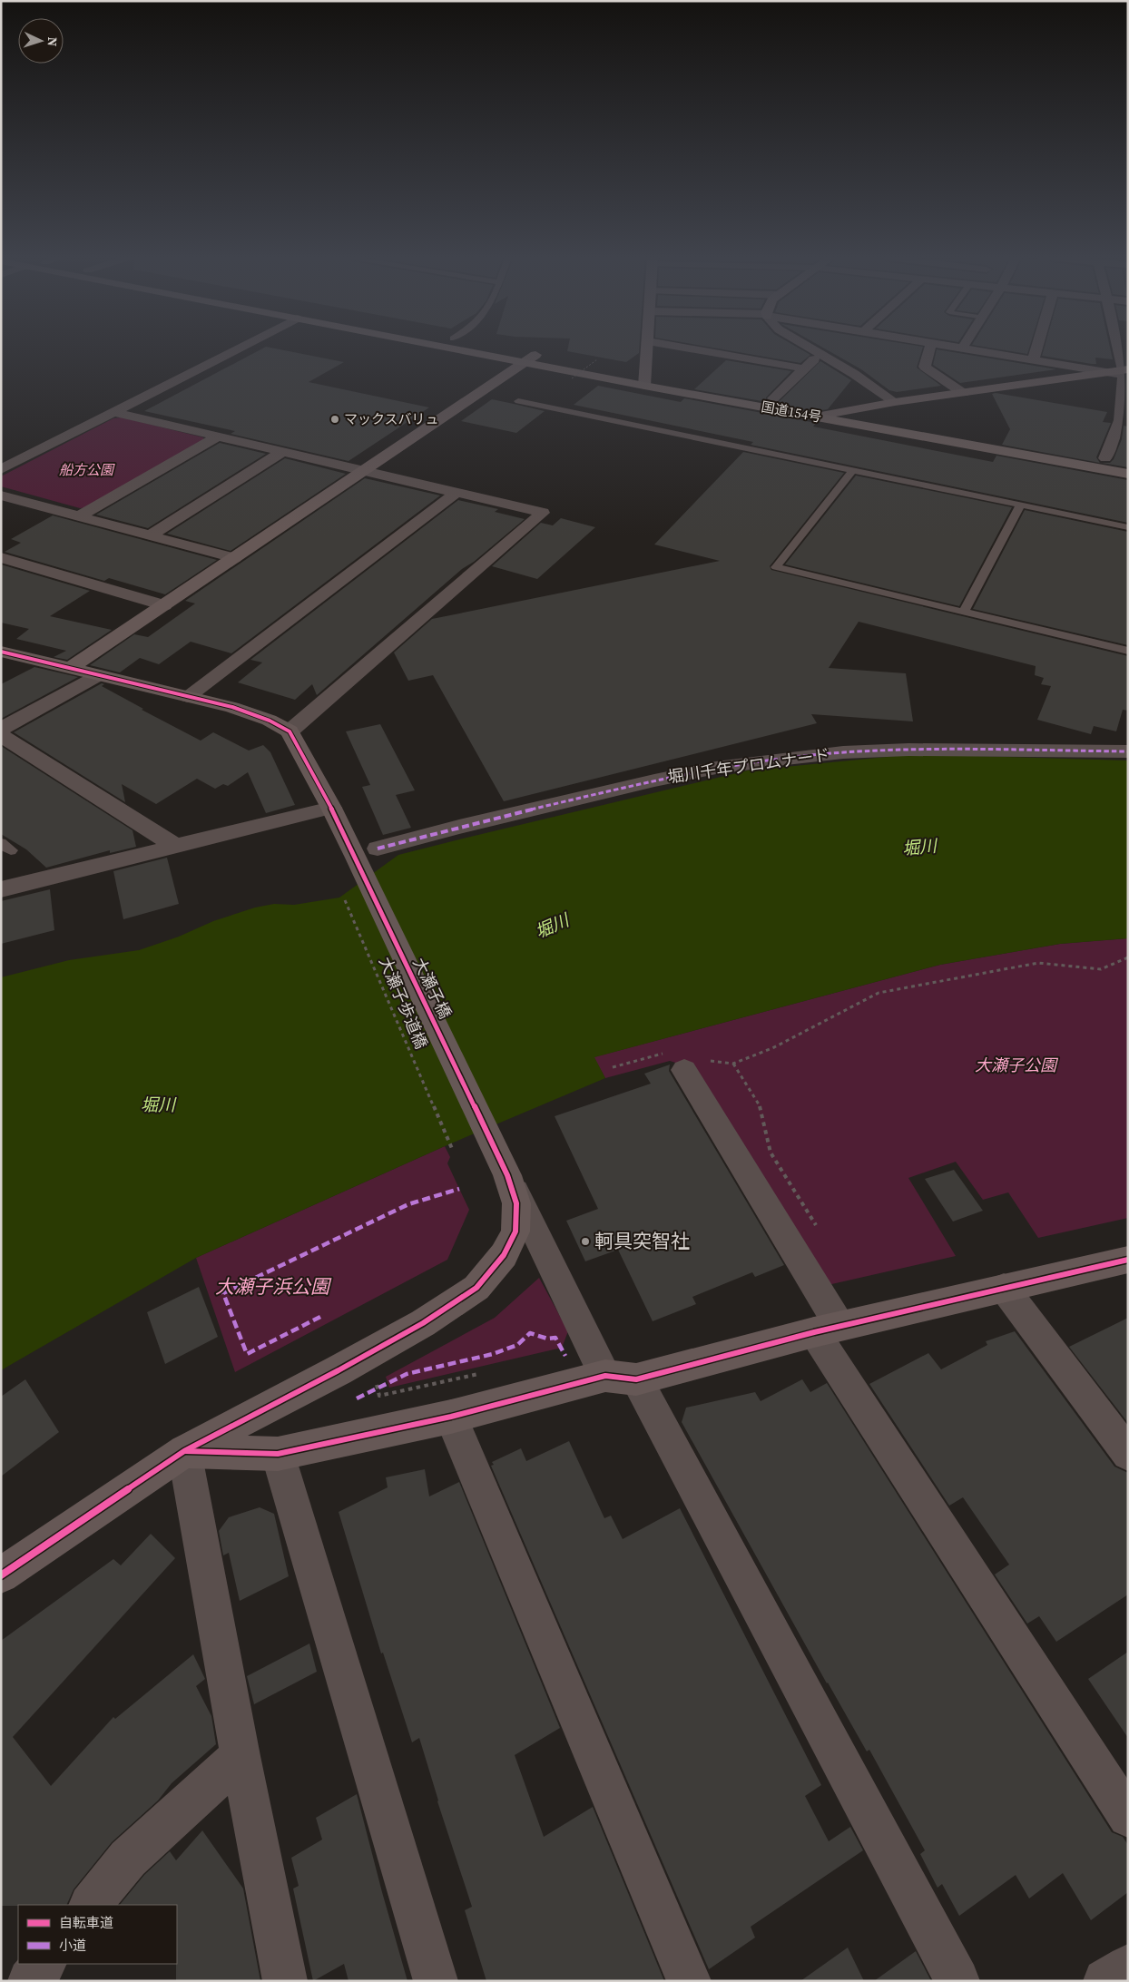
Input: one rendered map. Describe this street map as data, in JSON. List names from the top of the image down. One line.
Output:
{"streets":{"highway":["国道154号"],"street":["堀川千年プロムナード","大瀬子橋"],"cycle path":["大瀬子歩道橋"]},"crossings":[["堀川千年プロムナード","大瀬子橋"]],"water":["堀川"],"parks":["船方公園","大瀬子公園","大瀬子浜公園"],"places":["マックスバリュ","軻具突智社"],"legend":["自転車道","小道"],"north":"right"}
